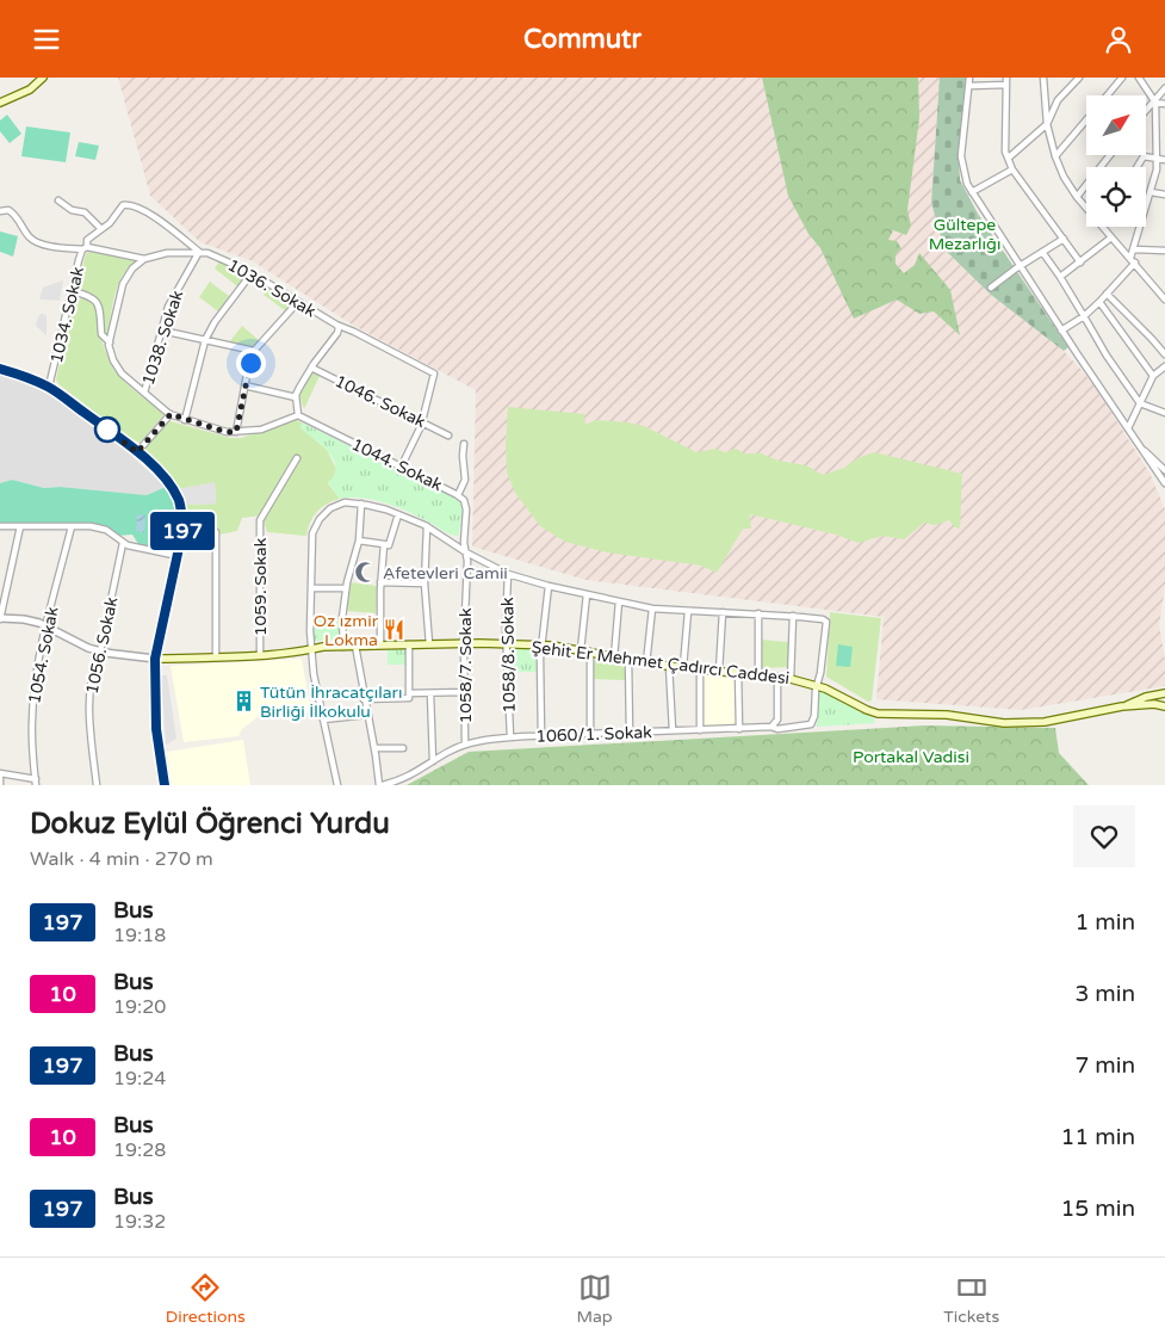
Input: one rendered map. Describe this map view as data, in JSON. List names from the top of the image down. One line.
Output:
{"streets":{"main road":["Şehit Er Mehmet Çadırcı Caddesi"],"street":["1036. Sokak","1034. Sokak","1038. Sokak","1046. Sokak","1044. Sokak","1059. Sokak","1056. Sokak","1054. Sokak","1058/8. Sokak","1058/7. Sokak","1060/1. Sokak"]},"crossings":[["1036. Sokak","1038. Sokak"],["1036. Sokak","1046. Sokak"],["1036. Sokak","1044. Sokak"],["1044. Sokak","1058/7. Sokak"],["1059. Sokak","Şehit Er Mehmet Çadırcı Caddesi"],["1058/8. Sokak","Şehit Er Mehmet Çadırcı Caddesi"],["1058/8. Sokak","1060/1. Sokak"],["Şehit Er Mehmet Çadırcı Caddesi","1058/7. Sokak"],["Şehit Er Mehmet Çadırcı Caddesi","1060/1. Sokak"],["1058/7. Sokak","1060/1. Sokak"]],"parks":["Gültepe Mezarlığı","Portakal Vadisi"],"places":{"mosque":["Afetevleri Camii"],"restaurant":["Oz ızmir Lokma"],"building":["Tütün İhracatçıları Birliği İlkokulu"]},"lines":["bus line 197"],"north":"top right","page":{"header":"Commutr","on_map":"197","heading":["Dokuz Eylül Öğrenci Yurdu","Walk · 4 min · 270 m"],"list":[{"mark":"197","name":"Bus","note":"19:18","value":"1 min"},{"mark":"10","name":"Bus","note":"19:20","value":"3 min"},{"mark":"197","name":"Bus","note":"19:24","value":"7 min"},{"mark":"10","name":"Bus","note":"19:28","value":"11 min"},{"mark":"197","name":"Bus","note":"19:32","value":"15 min"}],"tabs":["Directions","Map","Tickets"]}}
